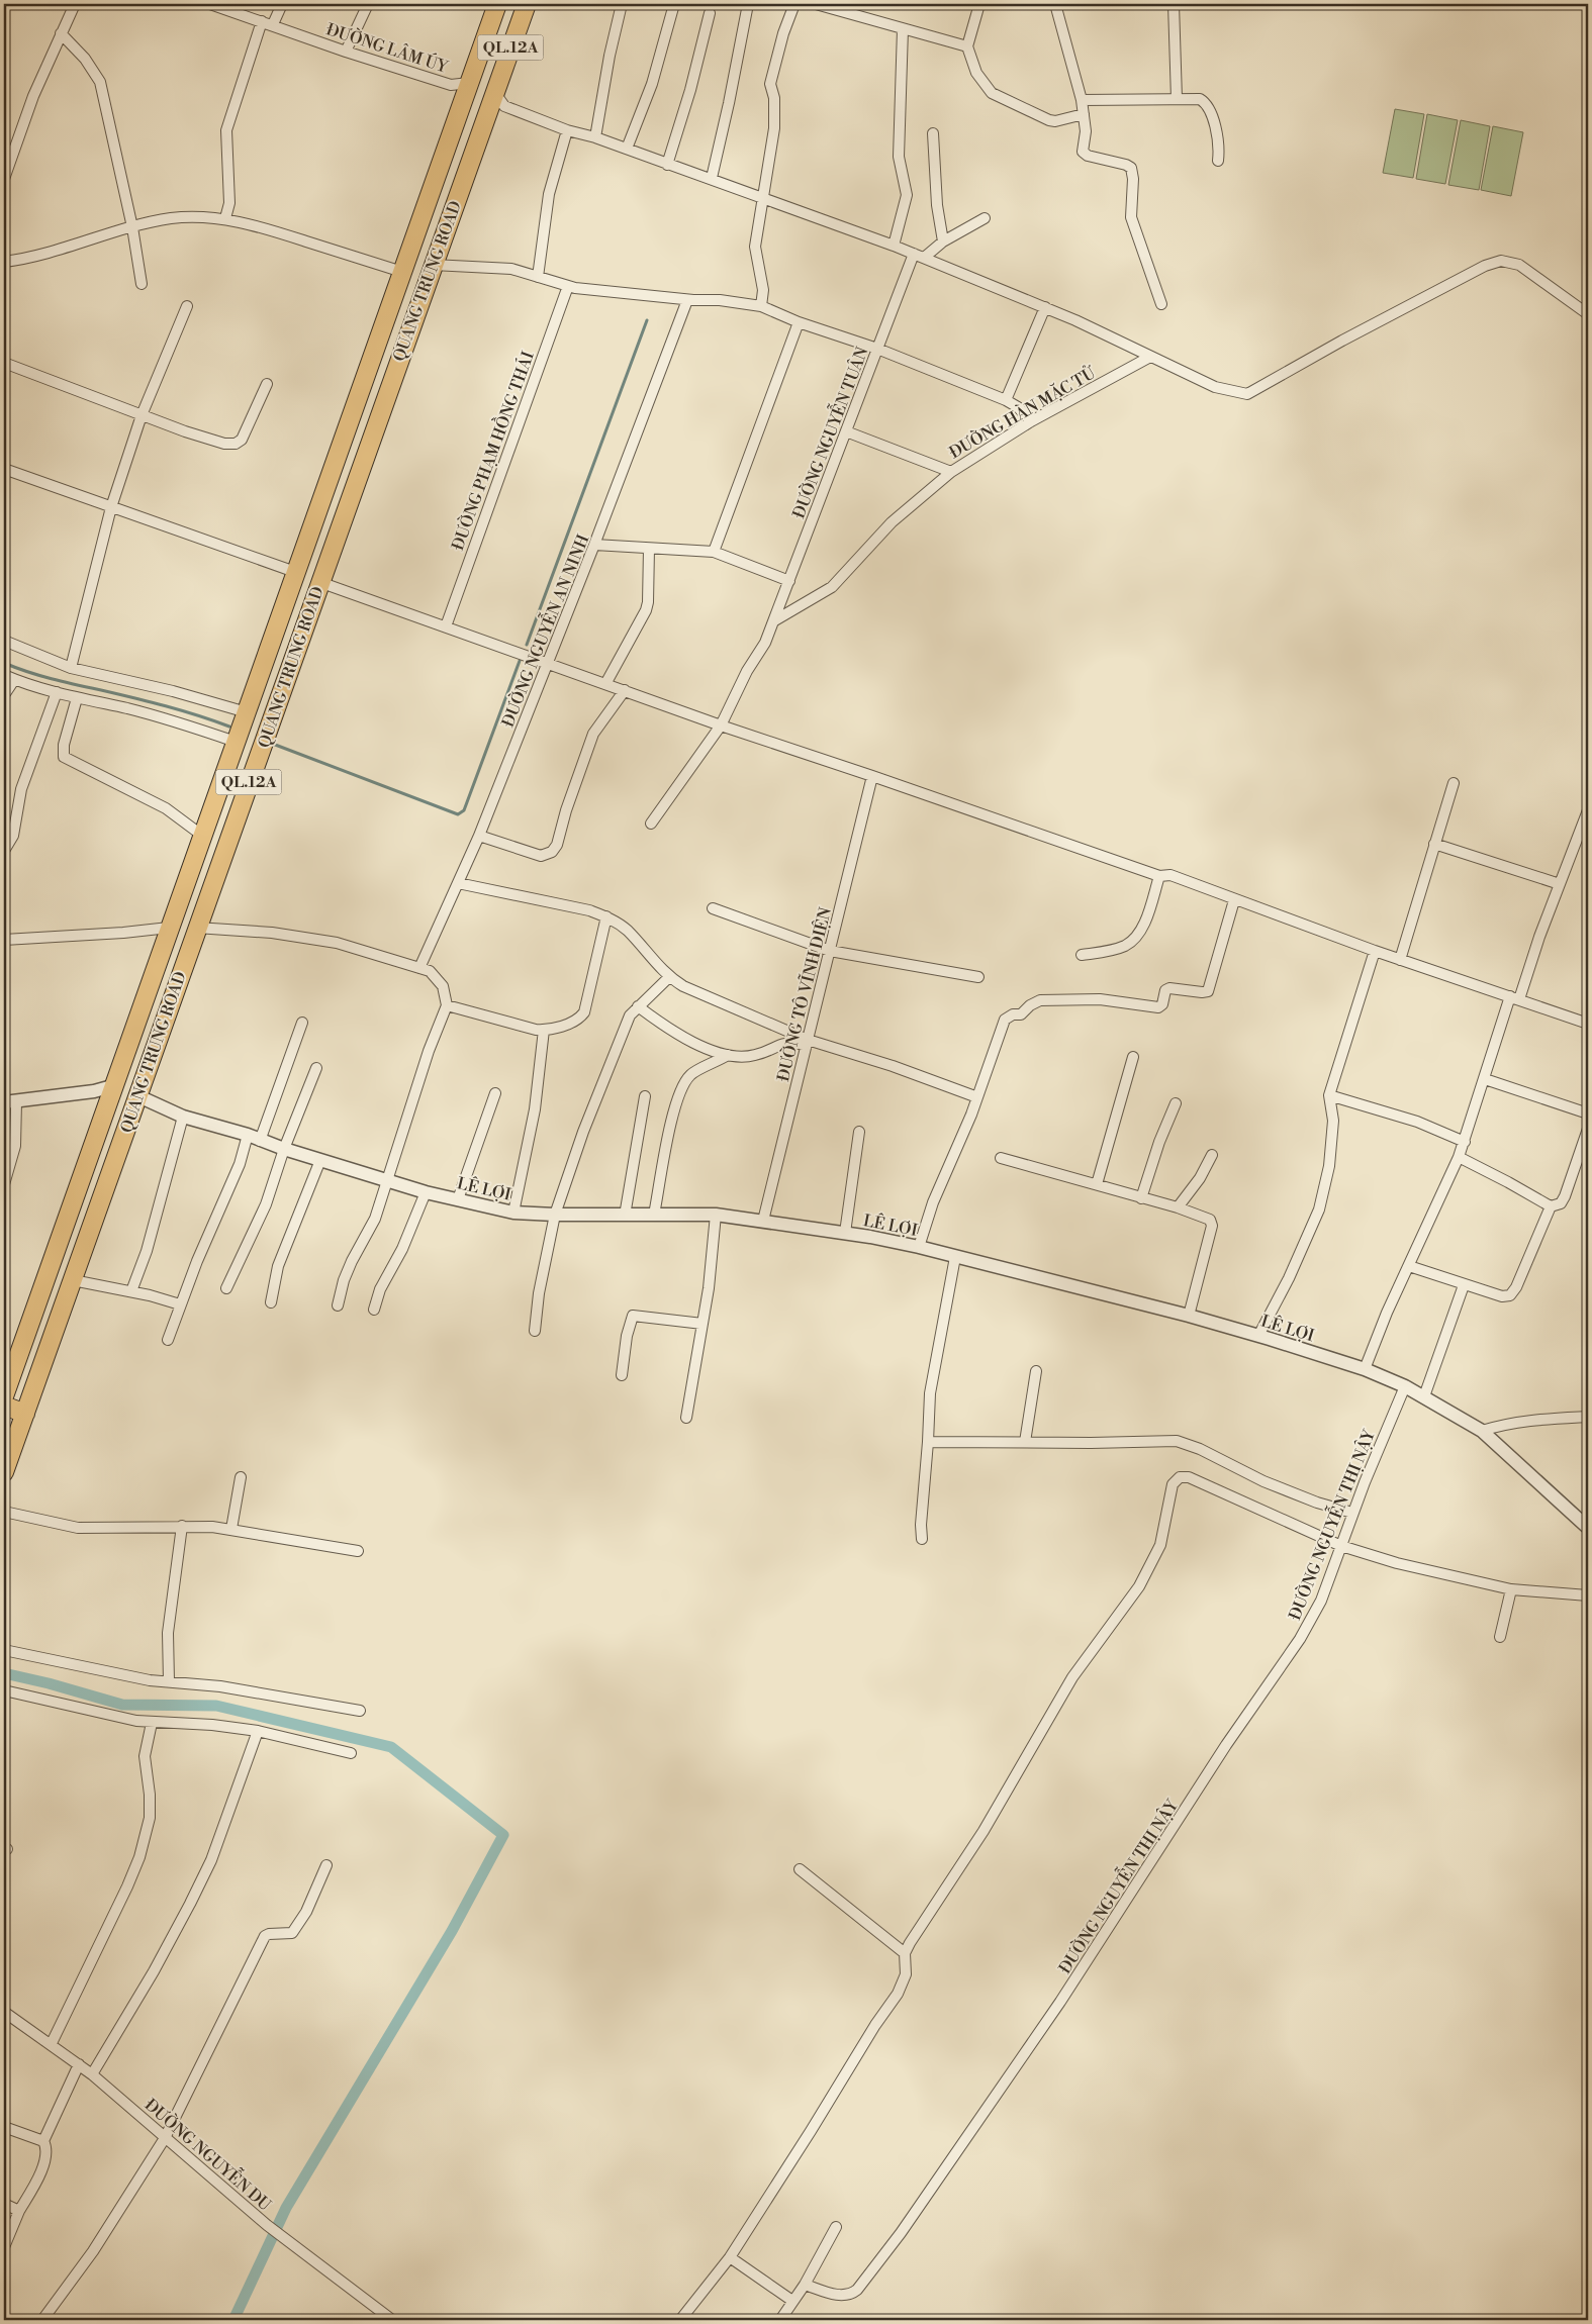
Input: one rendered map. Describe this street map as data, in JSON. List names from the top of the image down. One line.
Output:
{"streets":{"highway":["QL.12A","QUANG TRUNG ROAD"],"street":["ĐƯỜNG LÂM ÚY","ĐƯỜNG HÀN MẶC TỬ","ĐƯỜNG NGUYỄN TUÂN","ĐƯỜNG PHẠM HỒNG THÁI","ĐƯỜNG NGUYỄN AN NINH","ĐƯỜNG TÔ VĨNH DIỆN","LÊ LỢI","ĐƯỜNG NGUYỄN THỊ NẬY","ĐƯỜNG NGUYỄN DU"]},"crossings":[["ĐƯỜNG LÂM ÚY","QUANG TRUNG ROAD"],["QUANG TRUNG ROAD","LÊ LỢI"],["ĐƯỜNG HÀN MẶC TỬ","ĐƯỜNG NGUYỄN TUÂN"],["ĐƯỜNG TÔ VĨNH DIỆN","LÊ LỢI"],["LÊ LỢI","ĐƯỜNG NGUYỄN THỊ NẬY"]]}
